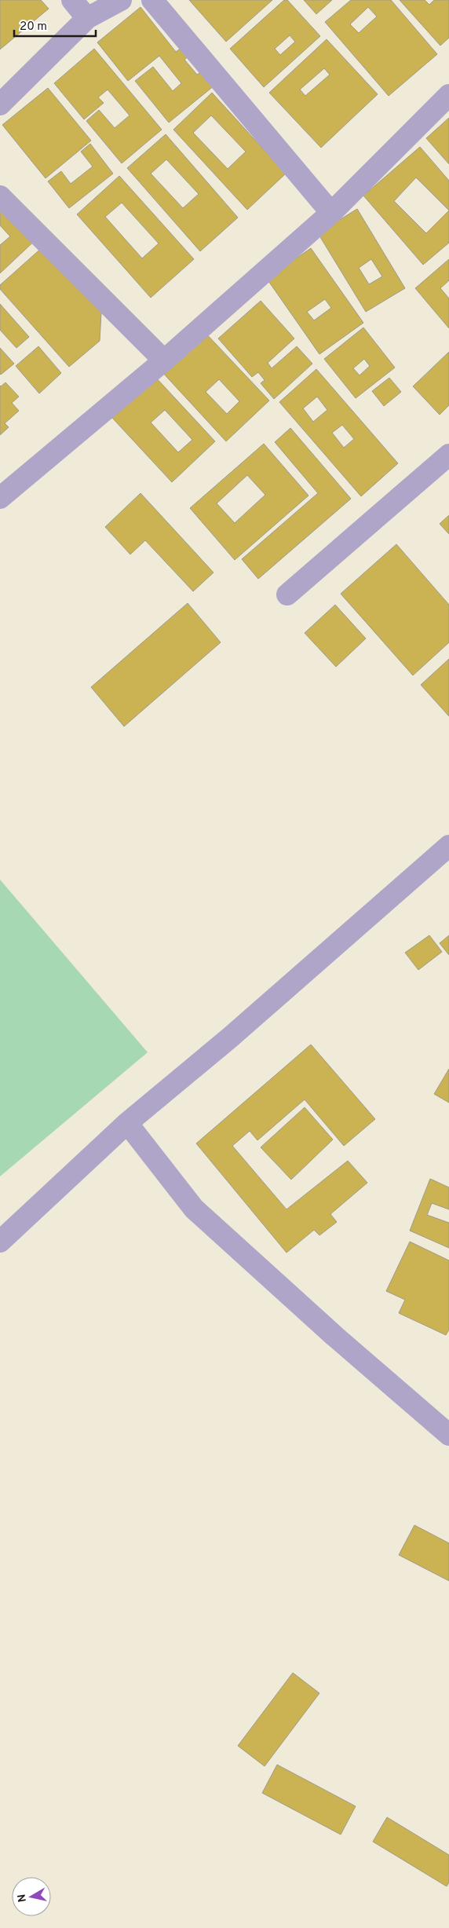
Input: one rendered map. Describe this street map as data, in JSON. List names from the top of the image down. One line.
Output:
{"scale_bar":"20 m","north":"left"}
